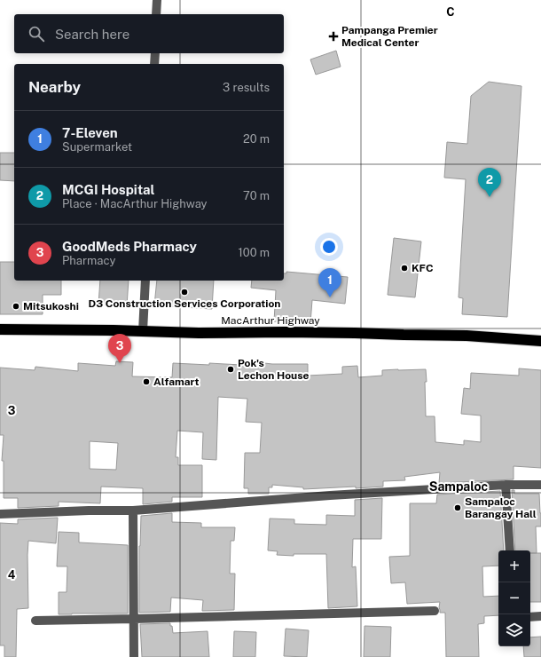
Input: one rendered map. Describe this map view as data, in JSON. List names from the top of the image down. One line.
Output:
{"streets":{"highway":["MacArthur Highway"]},"districts":["Sampaloc"],"places":{"health":["Pampanga Premier Medical Center"],"other":["KFC","D3 Construction Services Corporation","Mitsukoshi","Pok's Lechon House","Alfamart","Sampaloc Barangay Hall"]},"page":{"search":"Search here","heading":["Nearby","3 results"],"list":[{"mark":"1","name":"7-Eleven","note":"Supermarket","value":"20 m"},{"mark":"2","name":"MCGI Hospital","note":"Place · MacArthur Highway","value":"70 m"},{"mark":"3","name":"GoodMeds Pharmacy","note":"Pharmacy","value":"100 m"}],"pins":["2","1","3"],"map_buttons":["+","−"]},"grid":{"columns":["C"],"rows":["3","4"]}}
